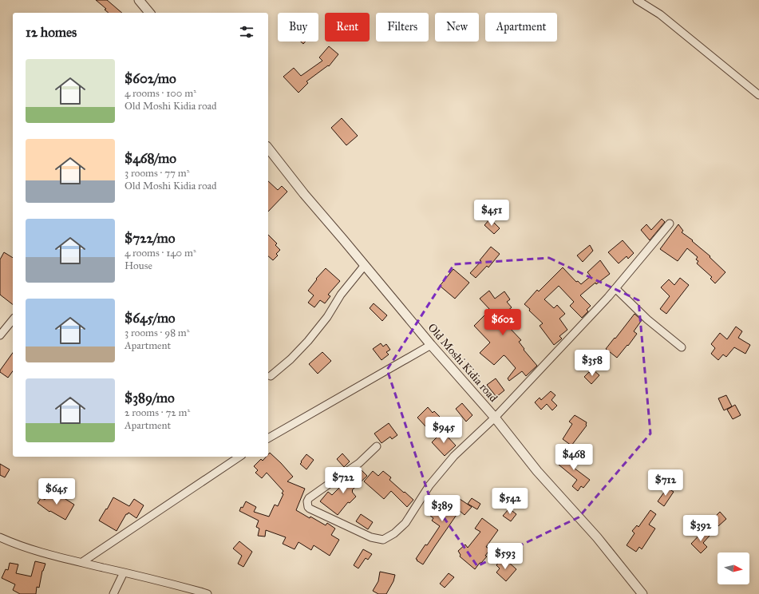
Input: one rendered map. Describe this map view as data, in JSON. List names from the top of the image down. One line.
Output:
{"streets":{"street":["Old Moshi Kidia road"]},"north":"right","page":{"chip":["Buy","Rent","Filters","New","Apartment"],"heading":"12 homes","list":[{"name":"$602/mo","note":"4 rooms · 100 m² · Old Moshi Kidia road"},{"name":"$468/mo","note":"3 rooms · 77 m² · Old Moshi Kidia road"},{"name":"$722/mo","note":"4 rooms · 140 m² · House"},{"name":"$645/mo","note":"3 rooms · 98 m² · Apartment"},{"name":"$389/mo","note":"2 rooms · 72 m² · Apartment"}],"price":["$451","$602","$358","$945","$468","$722","$712","$645","$542","$389","$392","$593"]}}
